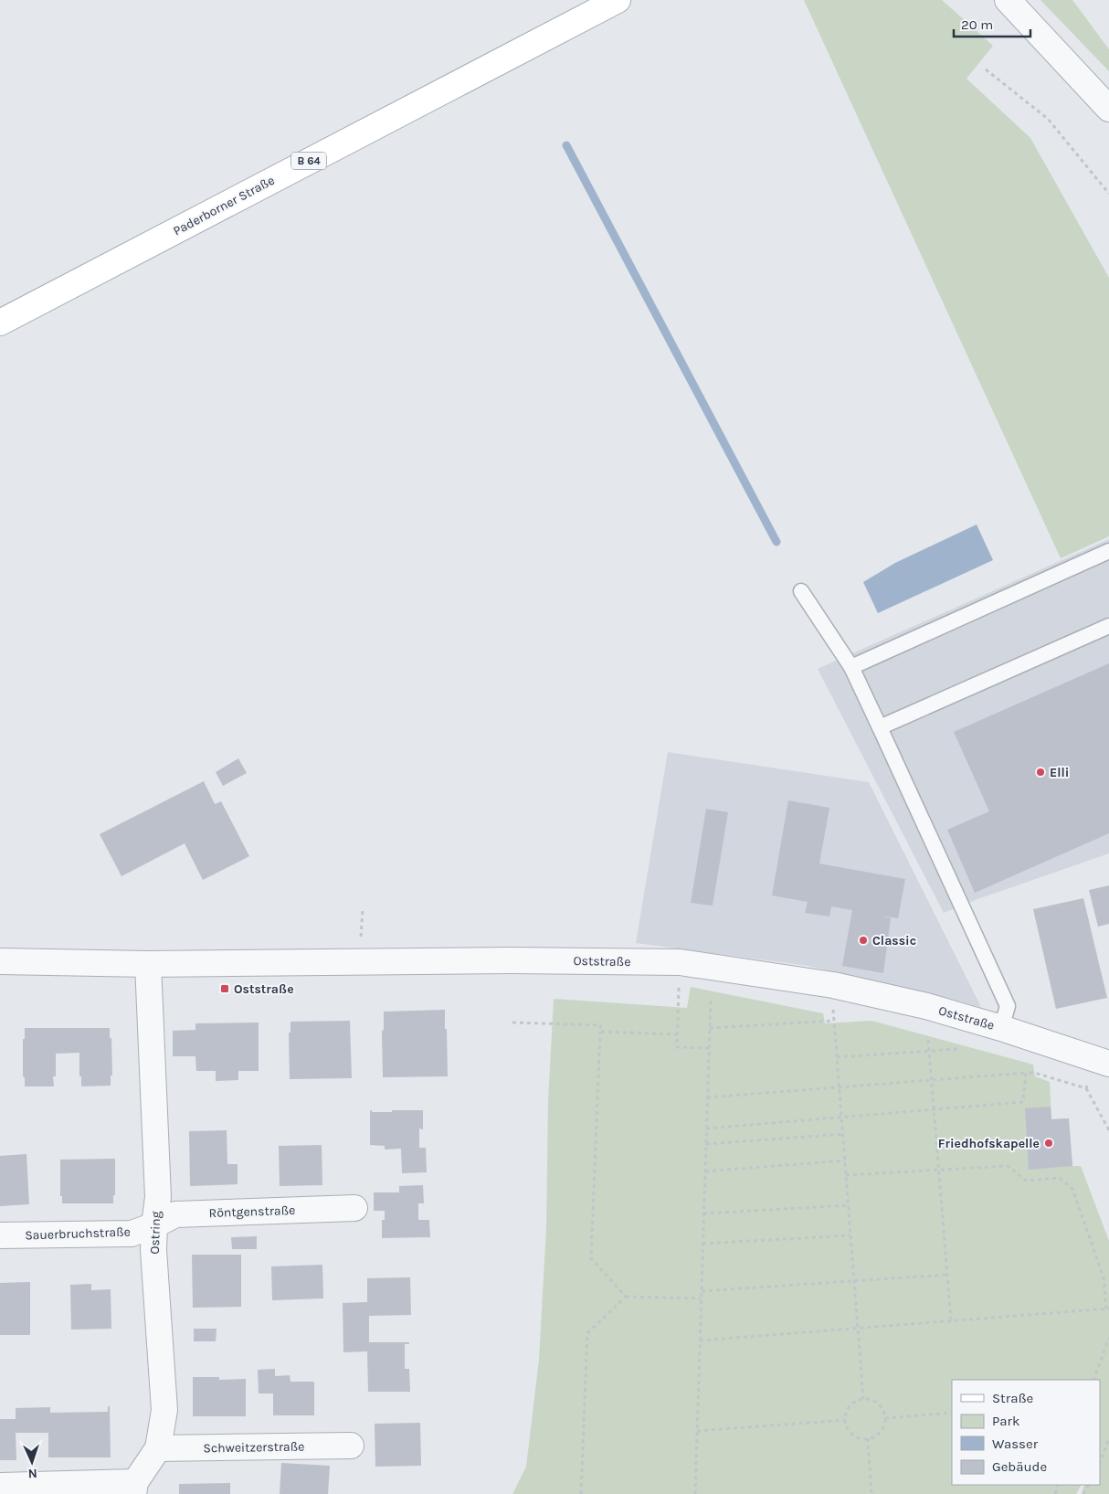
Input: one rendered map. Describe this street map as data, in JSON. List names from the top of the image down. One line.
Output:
{"streets":{"main road":["B 64","Paderborner Straße"],"street":["Oststraße","Röntgenstraße","Ostring","Sauerbruchstraße","Schweitzerstraße"]},"crossings":[["Oststraße","Ostring"],["Röntgenstraße","Ostring"],["Röntgenstraße","Sauerbruchstraße"],["Ostring","Sauerbruchstraße"],["Ostring","Schweitzerstraße"]],"places":{"other":["Elli","Classic","Friedhofskapelle"],"transit":["Oststraße"]},"legend":["Straße","Park","Wasser","Gebäude"],"scale_bar":"20 m","north":"bottom"}
